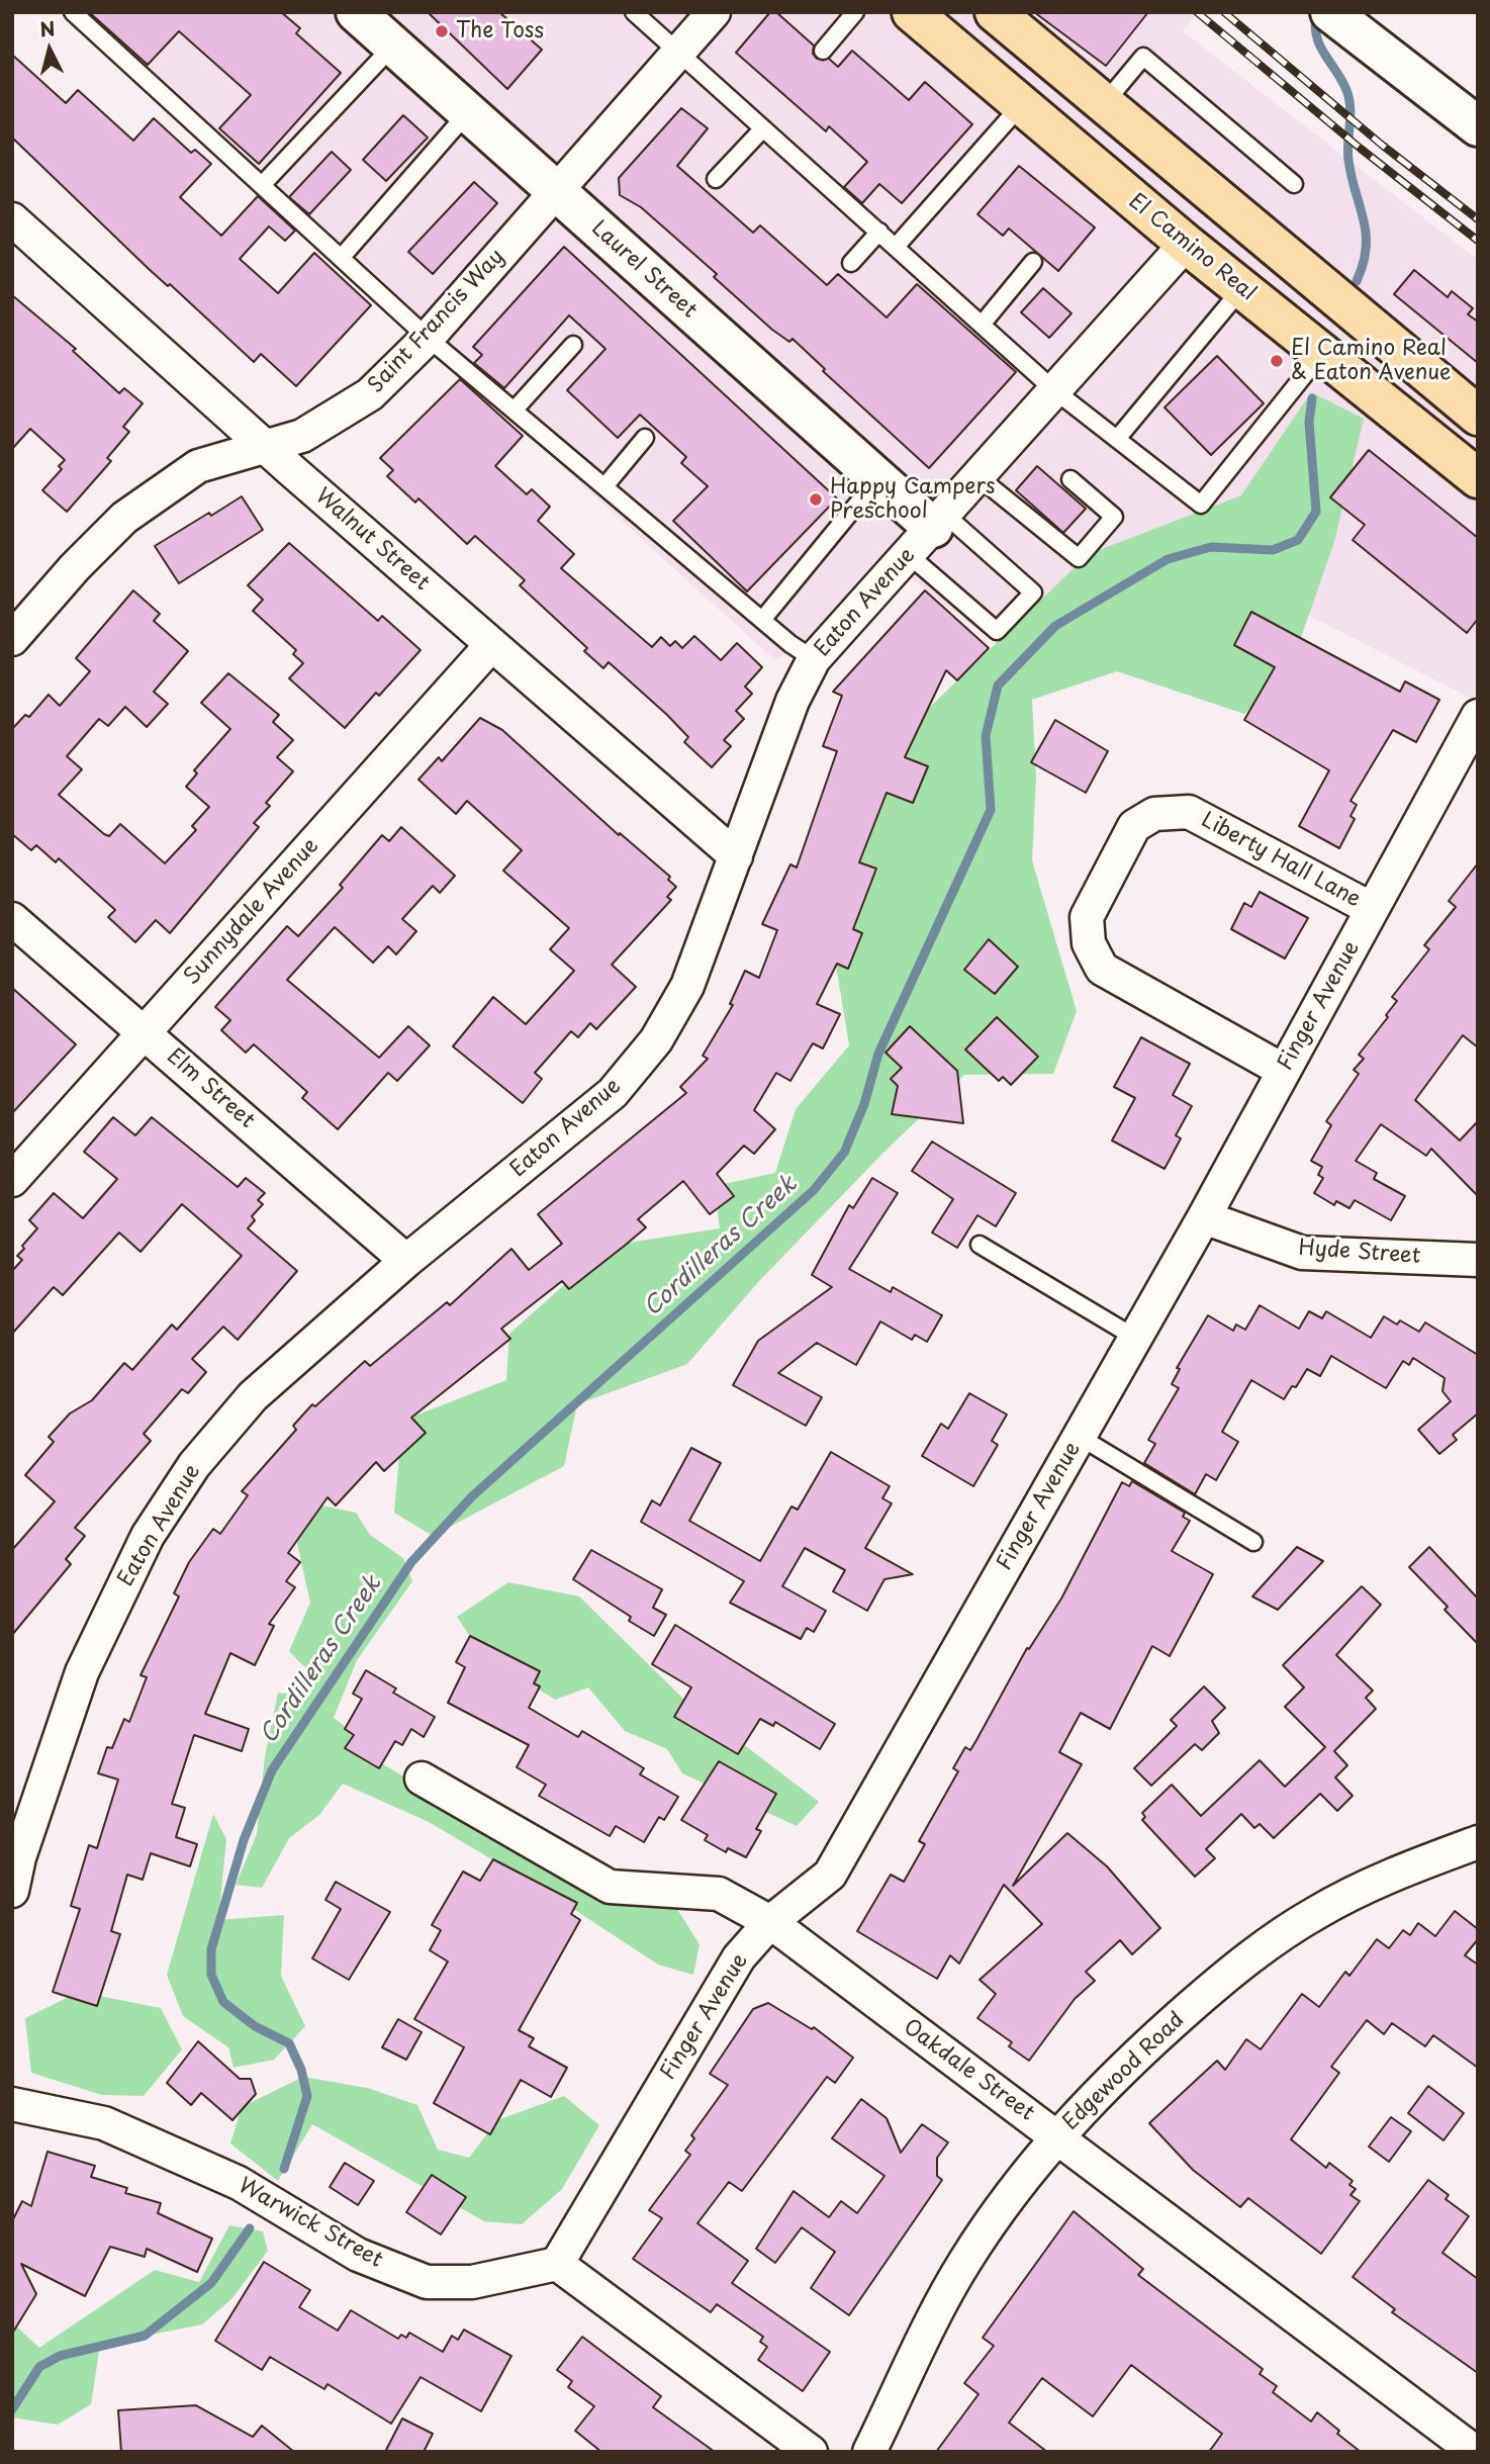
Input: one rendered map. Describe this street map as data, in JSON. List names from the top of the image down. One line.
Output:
{"streets":{"main road":["El Camino Real"],"street":["Laurel Street","Saint Francis Way","Walnut Street","Eaton Avenue","Liberty Hall Lane","Sunnydale Avenue","Finger Avenue","Elm Street","Hyde Street","Oakdale Street","Edgewood Road","Warwick Street"]},"crossings":[["El Camino Real","Eaton Avenue"],["Laurel Street","Saint Francis Way"],["Laurel Street","Eaton Avenue"],["Saint Francis Way","Walnut Street"],["Walnut Street","Eaton Avenue"],["Walnut Street","Sunnydale Avenue"],["Eaton Avenue","Elm Street"],["Liberty Hall Lane","Finger Avenue"],["Sunnydale Avenue","Elm Street"],["Finger Avenue","Hyde Street"],["Finger Avenue","Oakdale Street"],["Finger Avenue","Warwick Street"],["Oakdale Street","Edgewood Road"]],"water":["Cordilleras Creek"],"places":["The Toss","El Camino Real & Eaton Avenue","Happy Campers Preschool"],"north":"top"}
